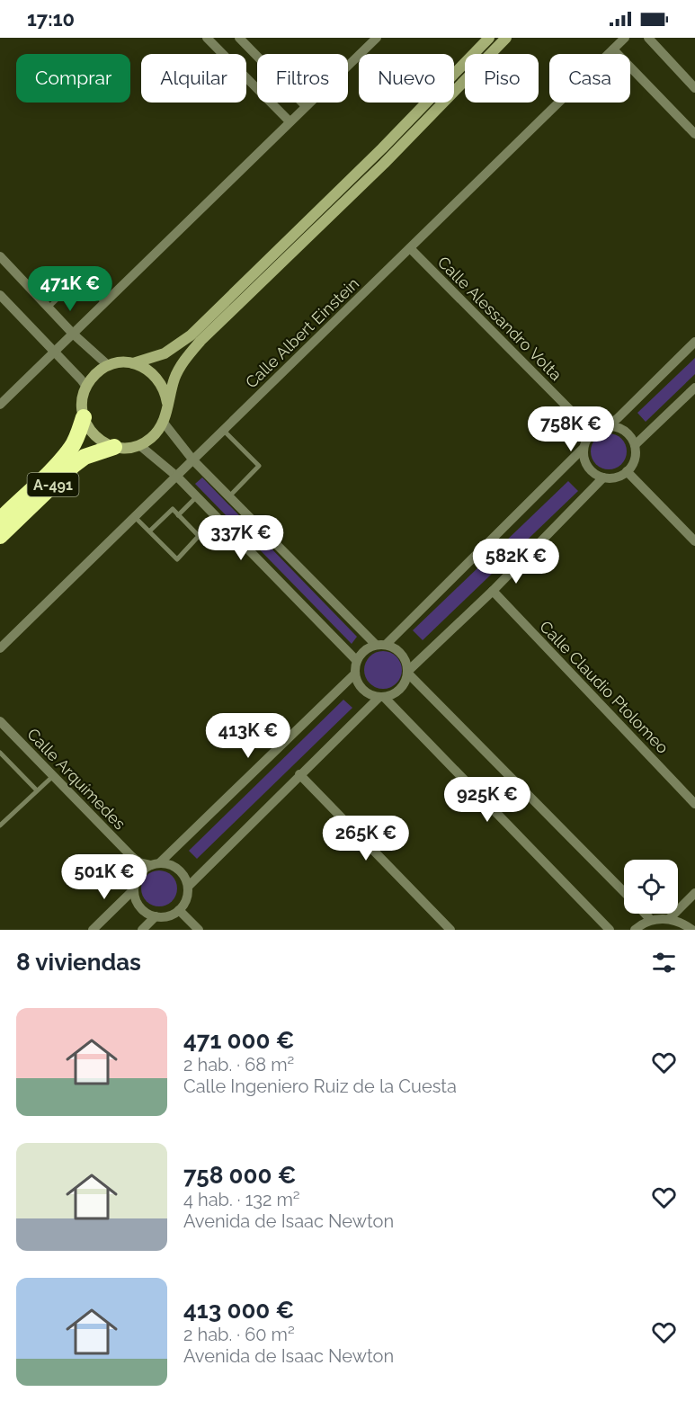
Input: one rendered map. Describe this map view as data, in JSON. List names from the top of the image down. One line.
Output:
{"streets":{"highway":["A-491"],"street":["Calle Alessandro Volta","Calle Albert Einstein","Calle Claudio Ptolomeo","Calle Arquímedes"]},"crossings":[["Calle Alessandro Volta","Calle Albert Einstein"]],"page":{"status":"17:10","chip":["Comprar","Alquilar","Filtros","Nuevo","Piso","Casa"],"price":["471K €","758K €","337K €","582K €","413K €","925K €","265K €","501K €"],"heading":"8 viviendas","list":[{"name":"471 000 €","note":"2 hab. · 68 m² · Calle Ingeniero Ruiz de la Cuesta"},{"name":"758 000 €","note":"4 hab. · 132 m² · Avenida de Isaac Newton"},{"name":"413 000 €","note":"2 hab. · 60 m² · Avenida de Isaac Newton"}]}}
